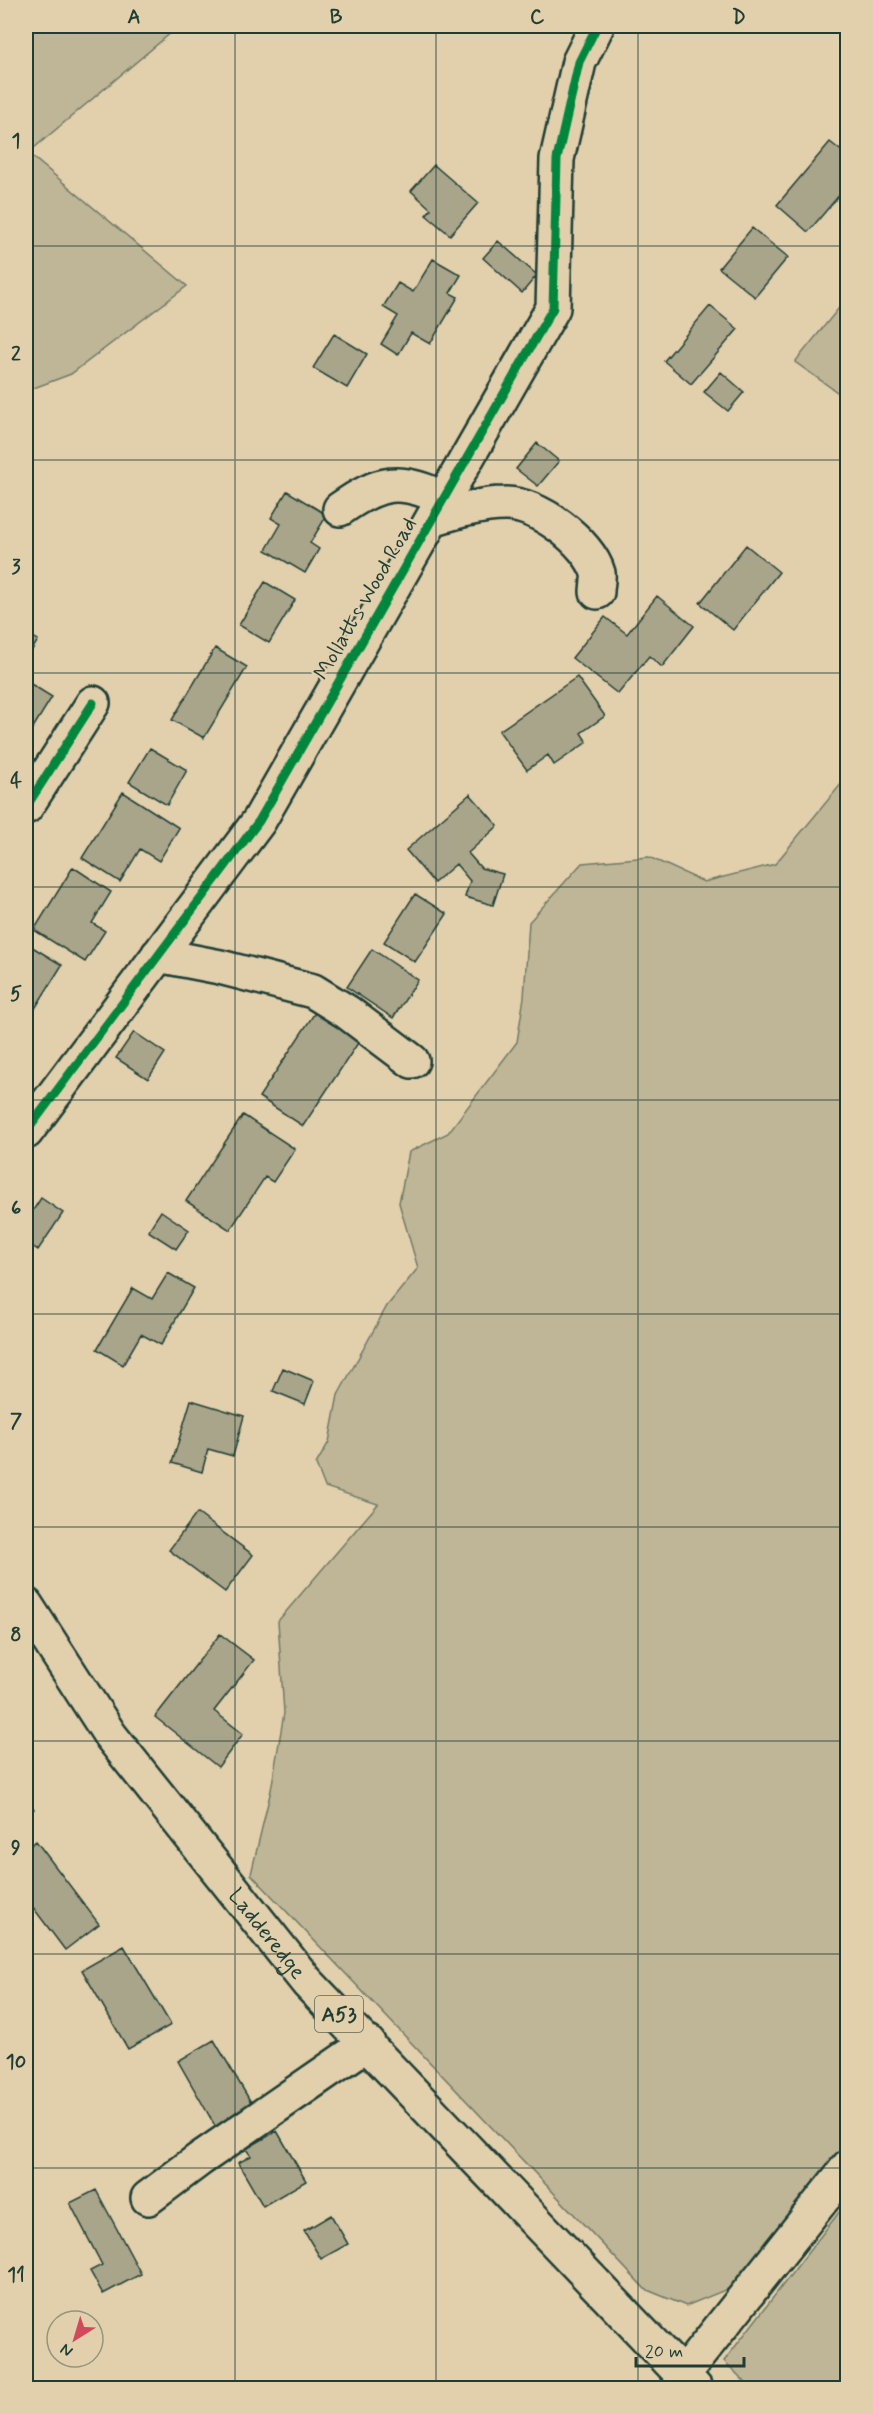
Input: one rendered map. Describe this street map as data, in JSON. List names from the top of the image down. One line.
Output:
{"streets":{"main road":["Mollatts Wood Road","Ladderedge","A53"]},"scale_bar":"20 m","north":"bottom left","grid":{"columns":["A","B","C","D"],"rows":["1","2","3","4","5","6","7","8","9","10","11"]}}
